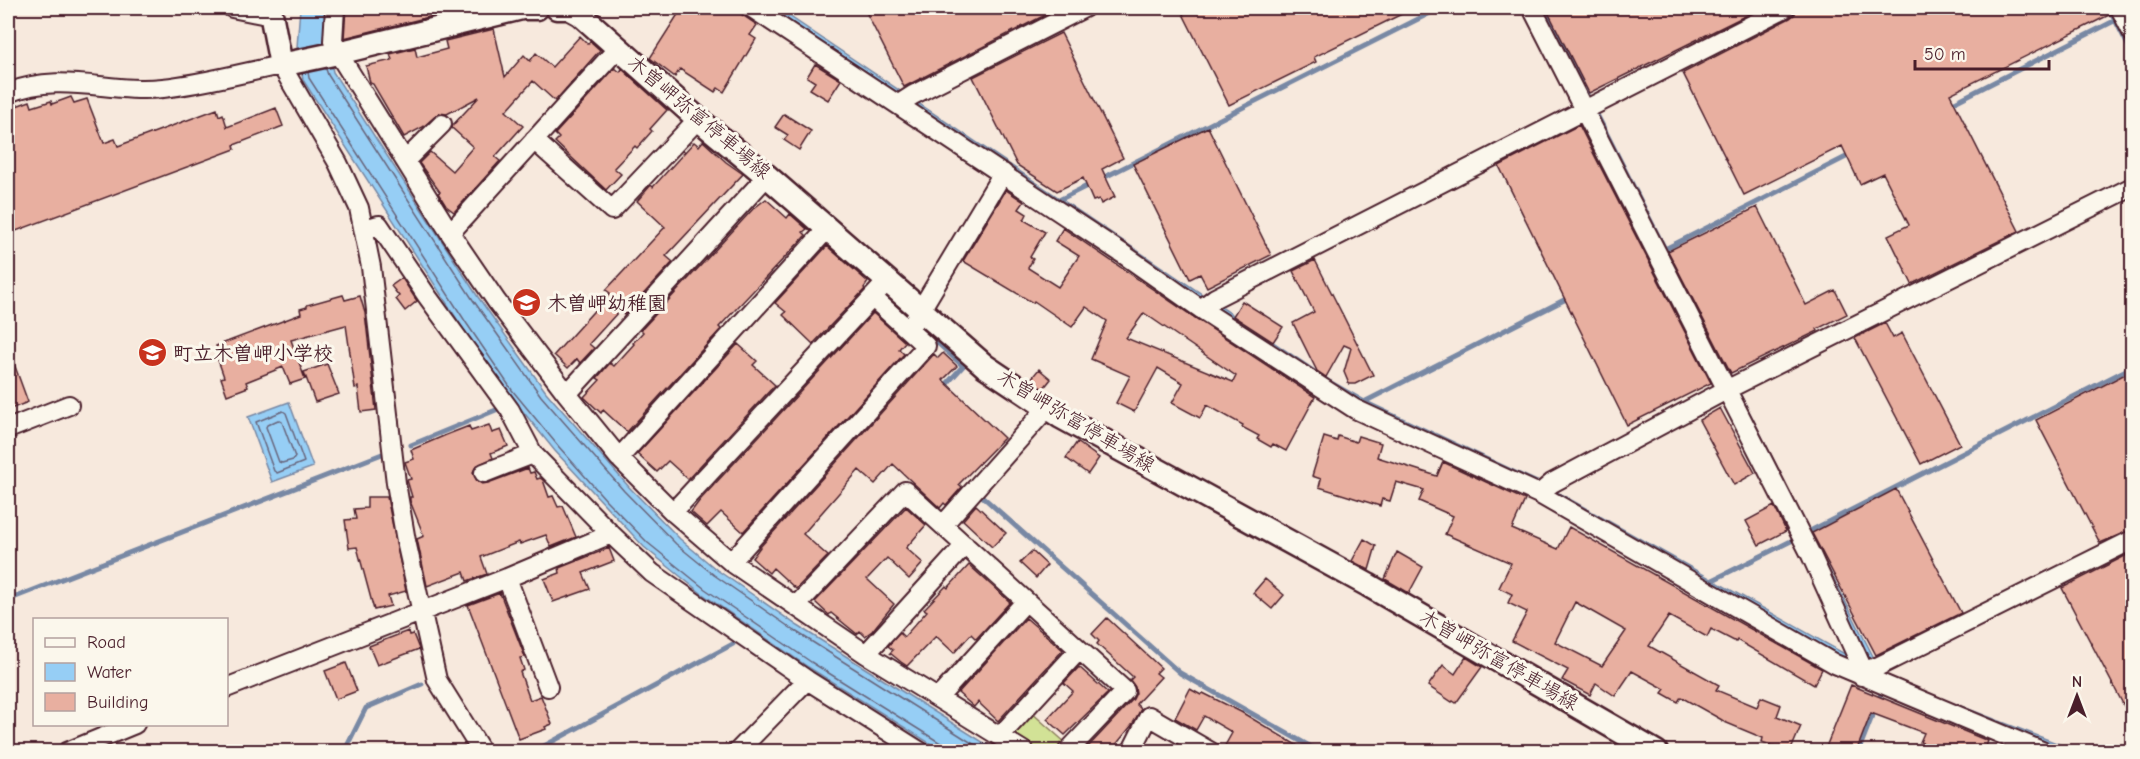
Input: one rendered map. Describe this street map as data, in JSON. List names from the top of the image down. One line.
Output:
{"streets":{"main road":["木曽岬弥富停車場線"]},"places":{"school or university":["木曽岬幼稚園","町立木曽岬小学校"]},"legend":["Road","Water","Building"],"scale_bar":"50 m","north":"top"}
